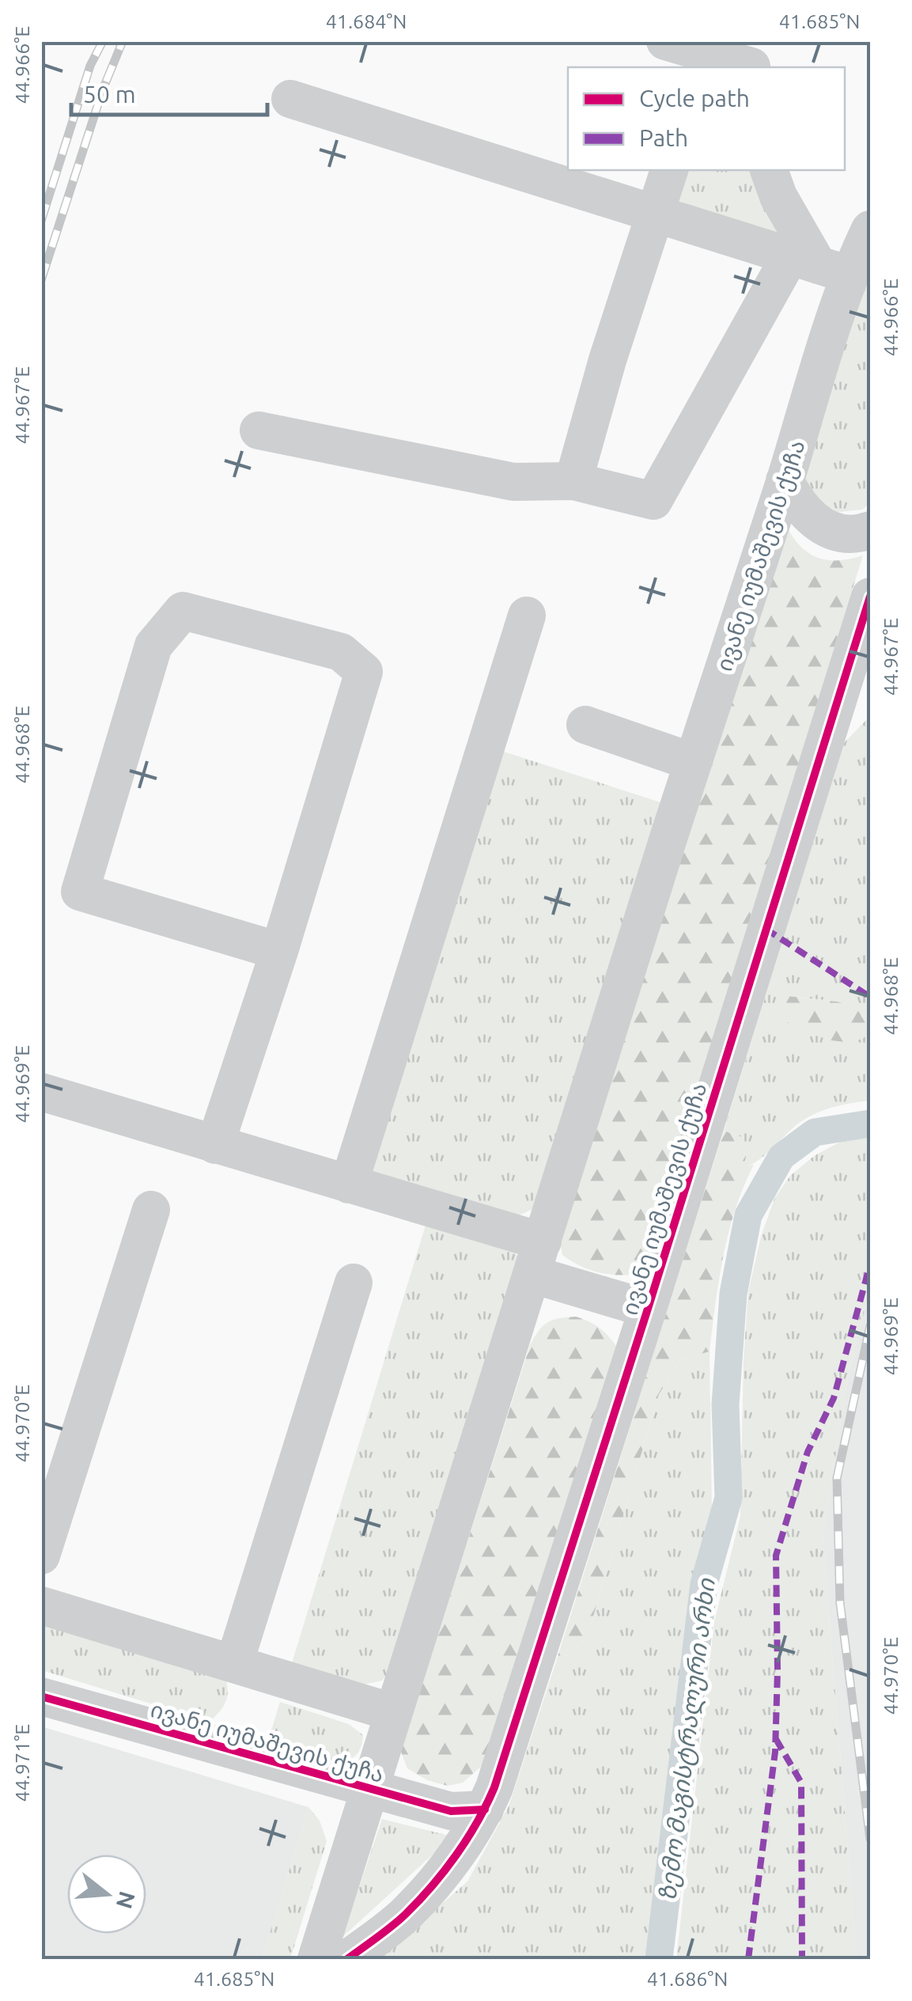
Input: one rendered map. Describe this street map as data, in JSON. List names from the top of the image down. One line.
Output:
{"streets":{"street":["ივანე იუმაშევის ქუჩა"]},"water":["ზემო მაგისტრალური არხი"],"legend":["Cycle path","Path"],"scale_bar":"50 m","north":"right","coordinates":["41.684°N","41.685°N","44.966°E","44.967°E","44.968°E","44.969°E","44.970°E","44.971°E","41.686°N"]}
